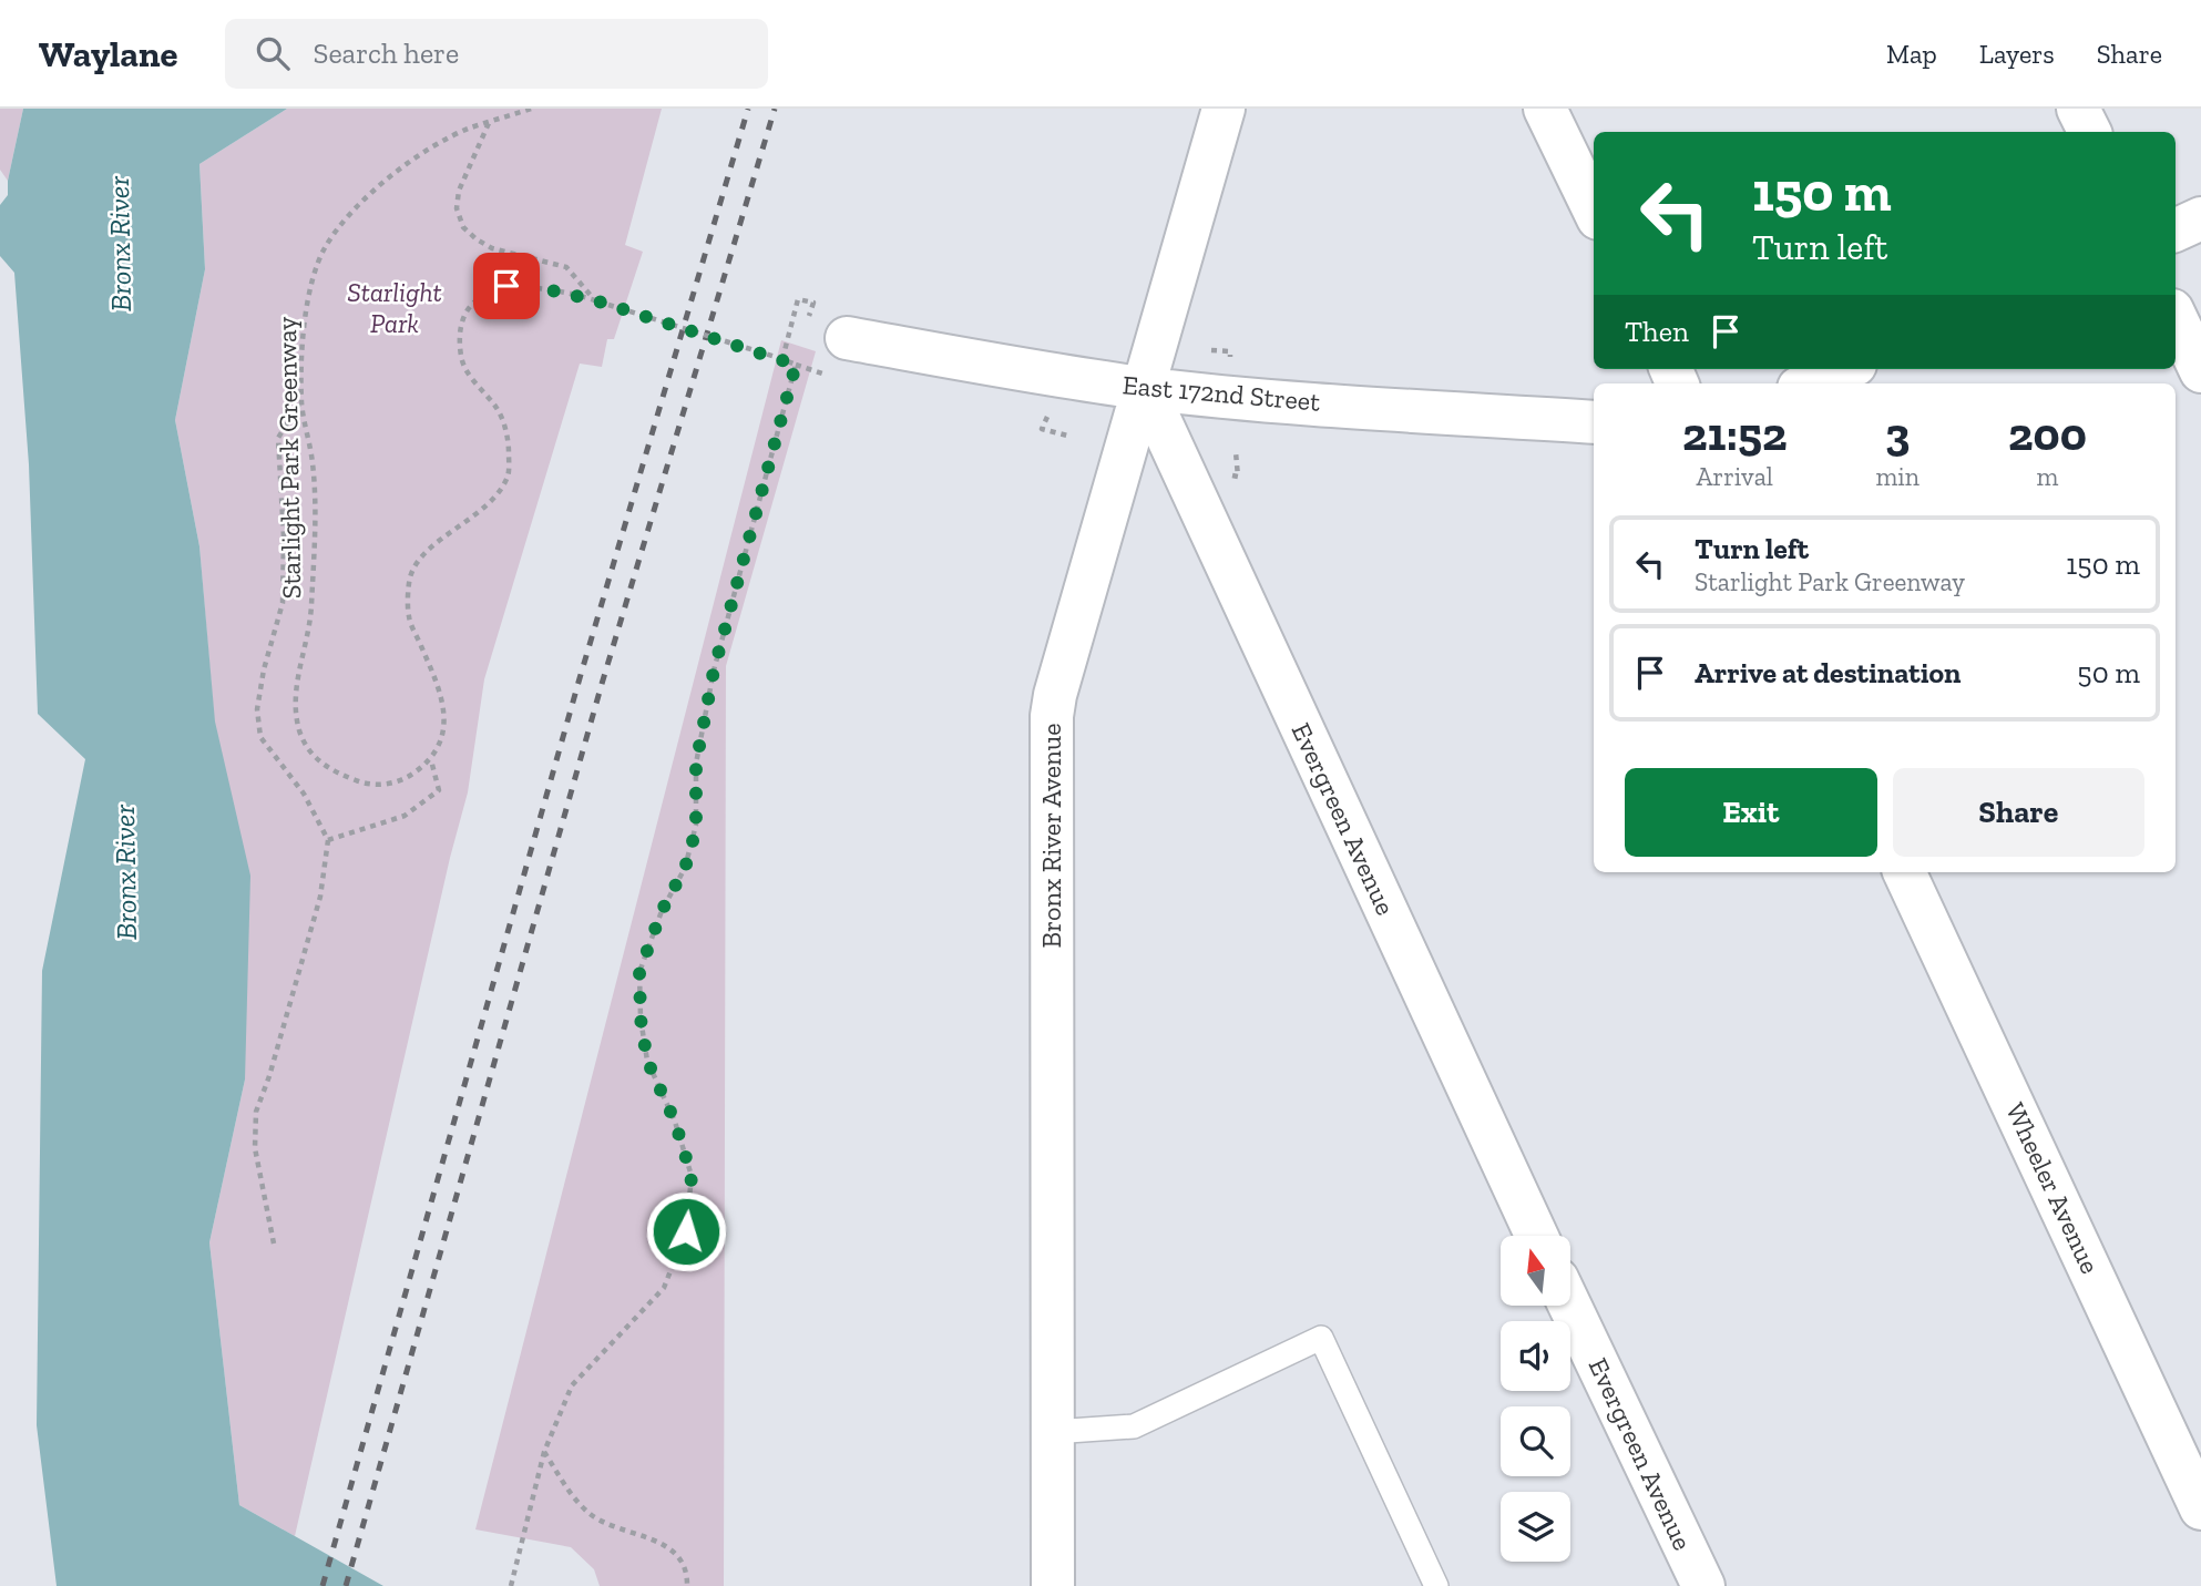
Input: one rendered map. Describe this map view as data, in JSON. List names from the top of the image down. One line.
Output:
{"streets":{"street":["East 172nd Street","Evergreen Avenue","Bronx River Avenue","Wheeler Avenue"],"path":["Starlight Park Greenway"]},"crossings":[["East 172nd Street","Evergreen Avenue"],["East 172nd Street","Bronx River Avenue"],["Evergreen Avenue","Bronx River Avenue"]],"water":["Bronx River"],"parks":["Starlight Park"],"north":"top","page":{"header":"Waylane","search":"Search here","nav":["Map","Layers","Share"],"turn":["150 m","Turn left"],"then":"Then","eta":["21:52","Arrival","3","min","200","m"],"list":[{"name":"Turn left","note":"Starlight Park Greenway","value":"150 m"},{"name":"Arrive at destination","value":"50 m"}],"buttons":["Exit","Share"]}}
